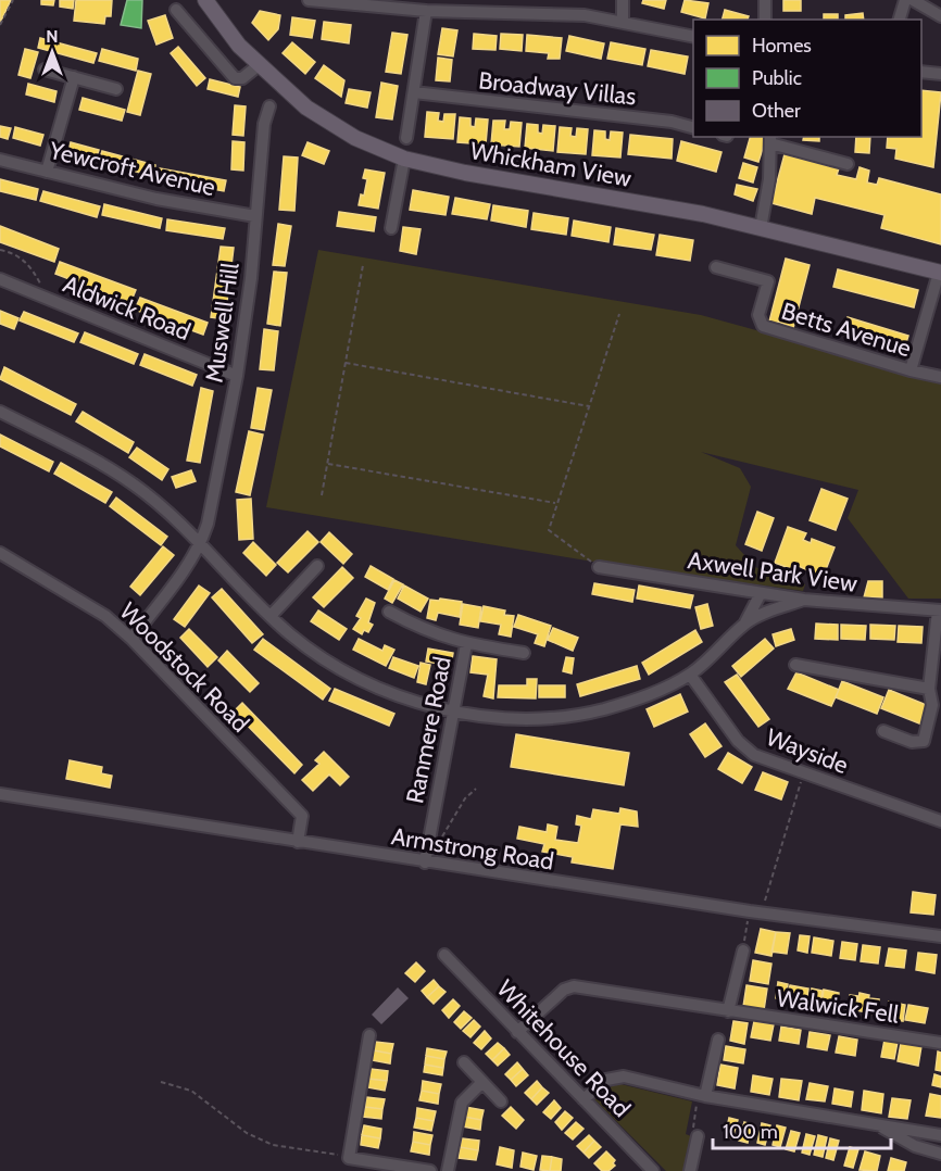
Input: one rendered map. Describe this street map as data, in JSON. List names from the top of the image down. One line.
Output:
{"streets":{"main road":["Whickham View"],"street":["Broadway Villas","Yewcroft Avenue","Aldwick Road","Muswell Hill","Betts Avenue","Axwell Park View","Woodstock Road","Ranmere Road","Wayside","Armstrong Road","Walwick Fell","Whitehouse Road"]},"crossings":[["Yewcroft Avenue","Muswell Hill"],["Aldwick Road","Muswell Hill"],["Woodstock Road","Armstrong Road"],["Ranmere Road","Armstrong Road"],["Walwick Fell","Whitehouse Road"]],"legend":["Homes","Public","Other"],"scale_bar":"100 m","north":"top"}
